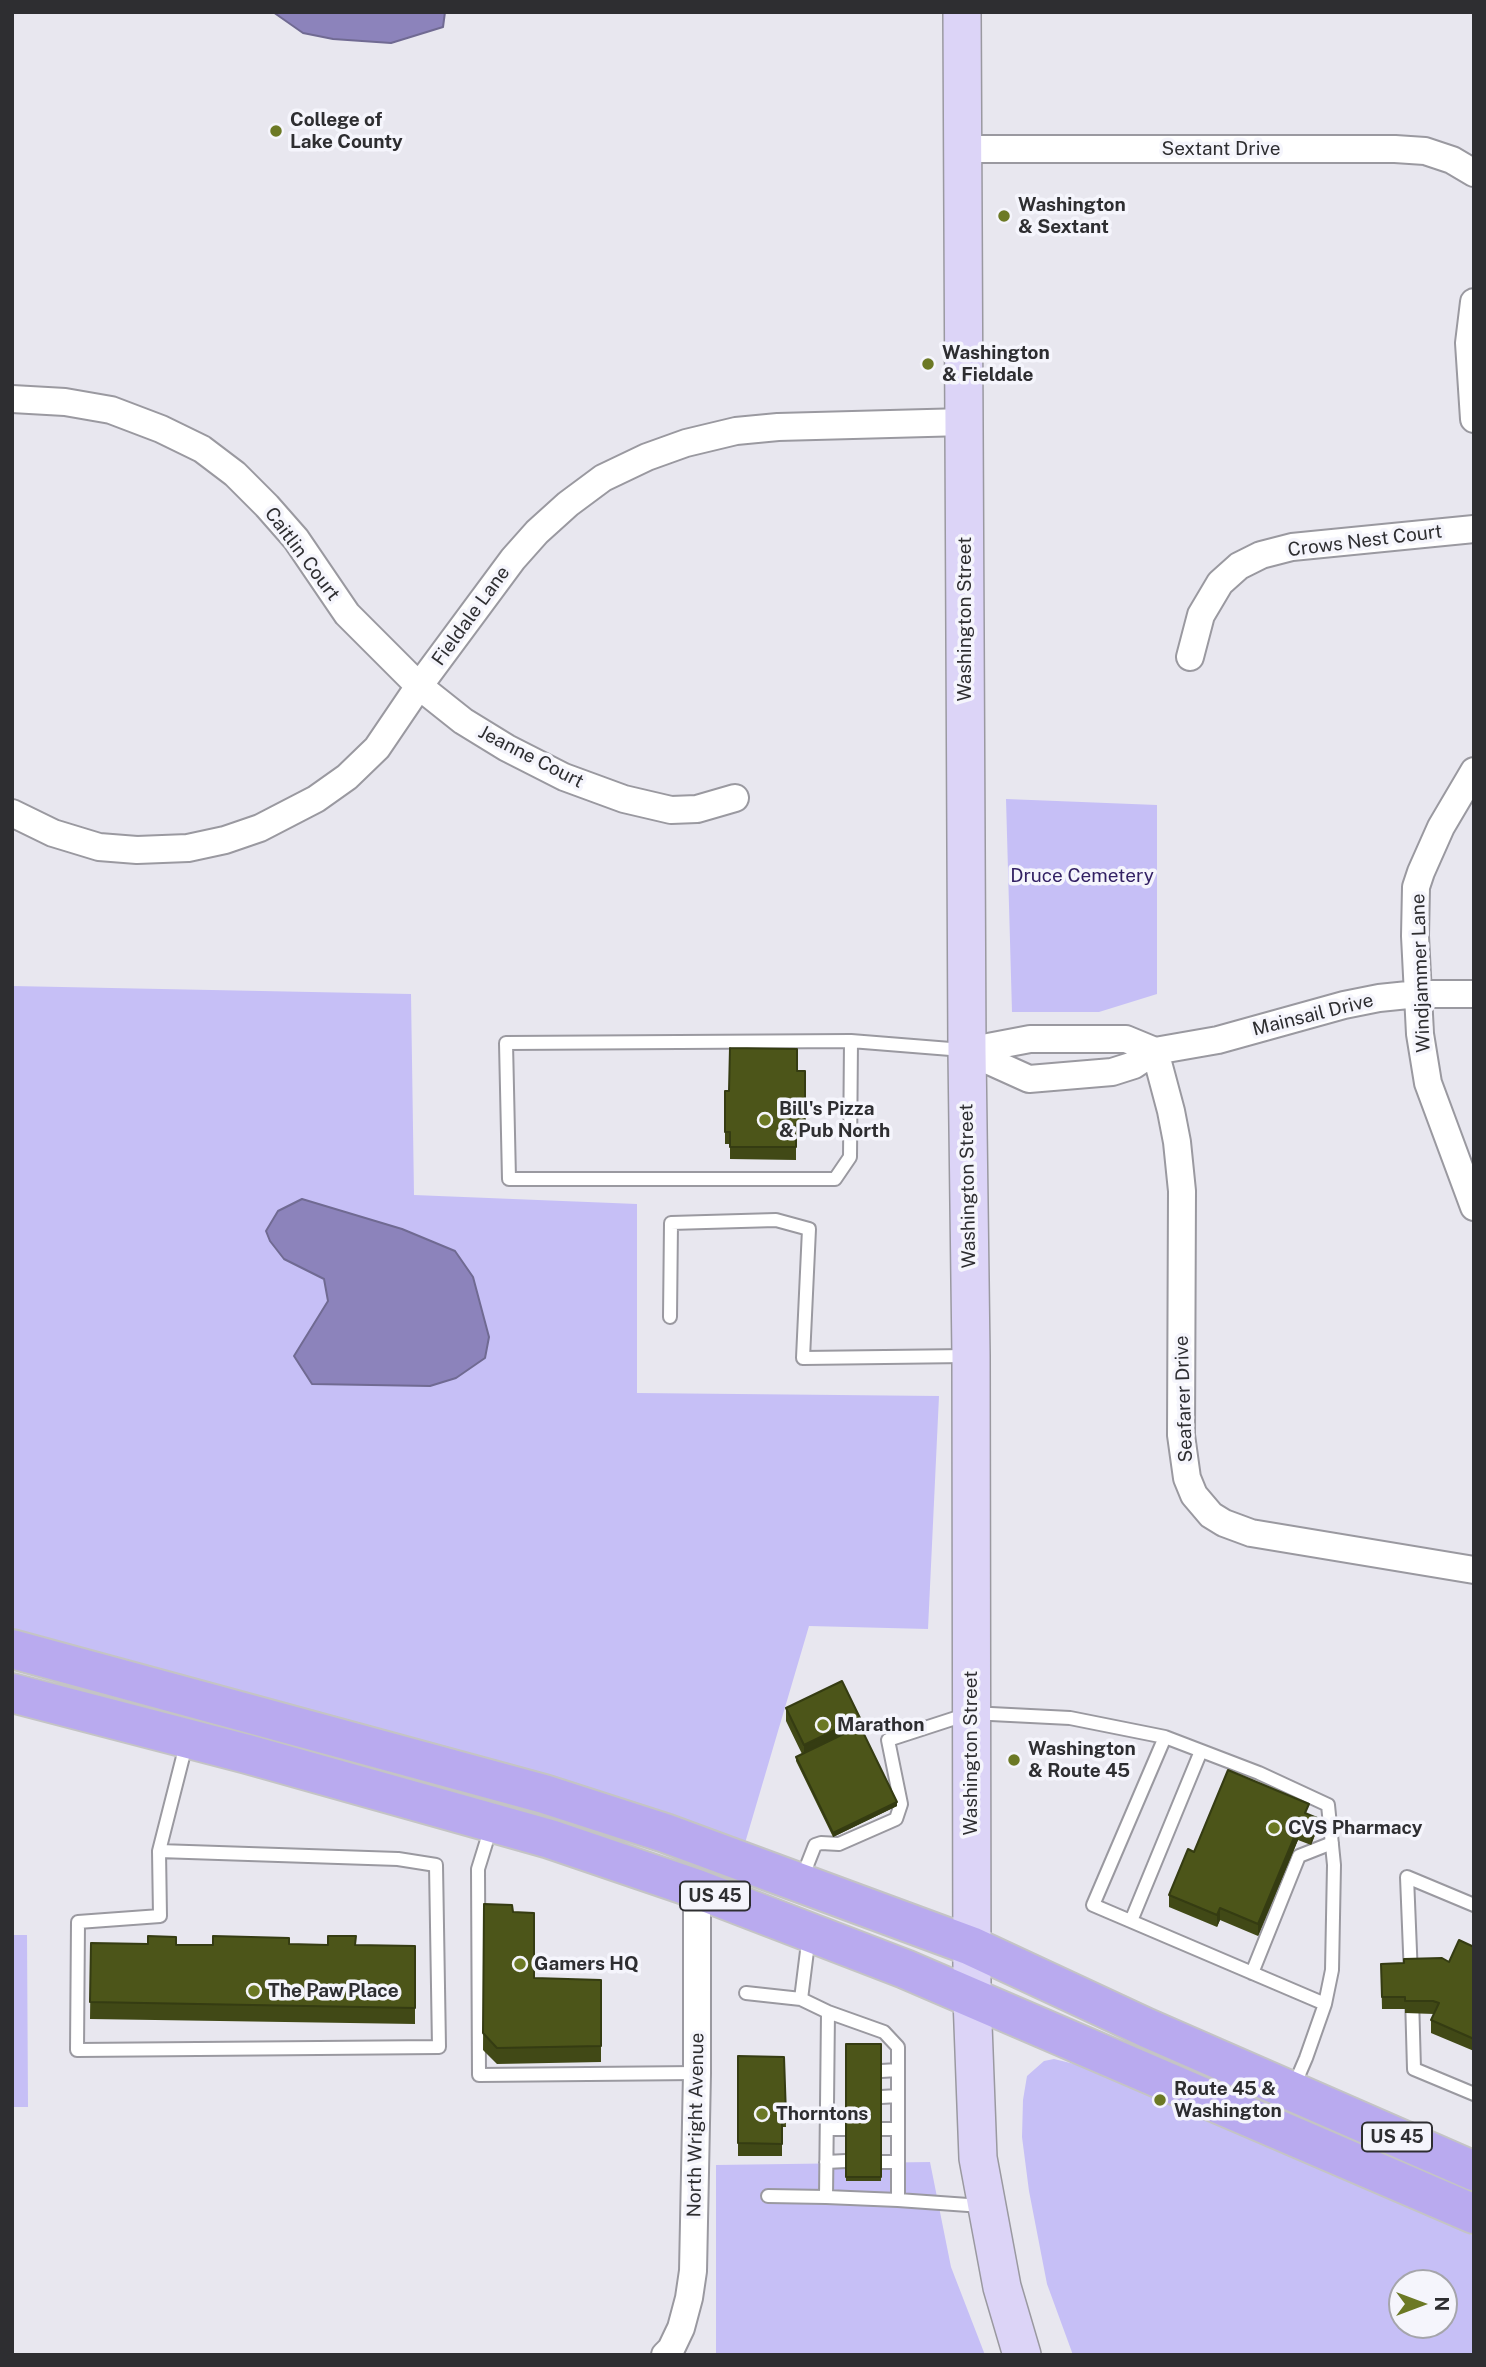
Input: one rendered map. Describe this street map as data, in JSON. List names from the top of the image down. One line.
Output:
{"streets":{"main road":["Washington Street","US 45"],"street":["Sextant Drive","Crows Nest Court","Caitlin Court","Fieldale Lane","Jeanne Court","Windjammer Lane","Mainsail Drive","Seafarer Drive","North Wright Avenue"]},"crossings":[["Sextant Drive","Washington Street"],["Caitlin Court","Fieldale Lane"],["Caitlin Court","Jeanne Court"],["Fieldale Lane","Washington Street"],["Fieldale Lane","Jeanne Court"],["Washington Street","Mainsail Drive"],["Washington Street","US 45"],["Windjammer Lane","Mainsail Drive"],["Mainsail Drive","Seafarer Drive"],["US 45","North Wright Avenue"]],"parks":["Druce Cemetery"],"places":["College of Lake County","Washington & Sextant","Washington & Fieldale","Bill's Pizza & Pub North","Marathon","Washington & Route 45","CVS Pharmacy","Gamers HQ","The Paw Place","Route 45 & Washington","Thorntons"],"north":"right"}
